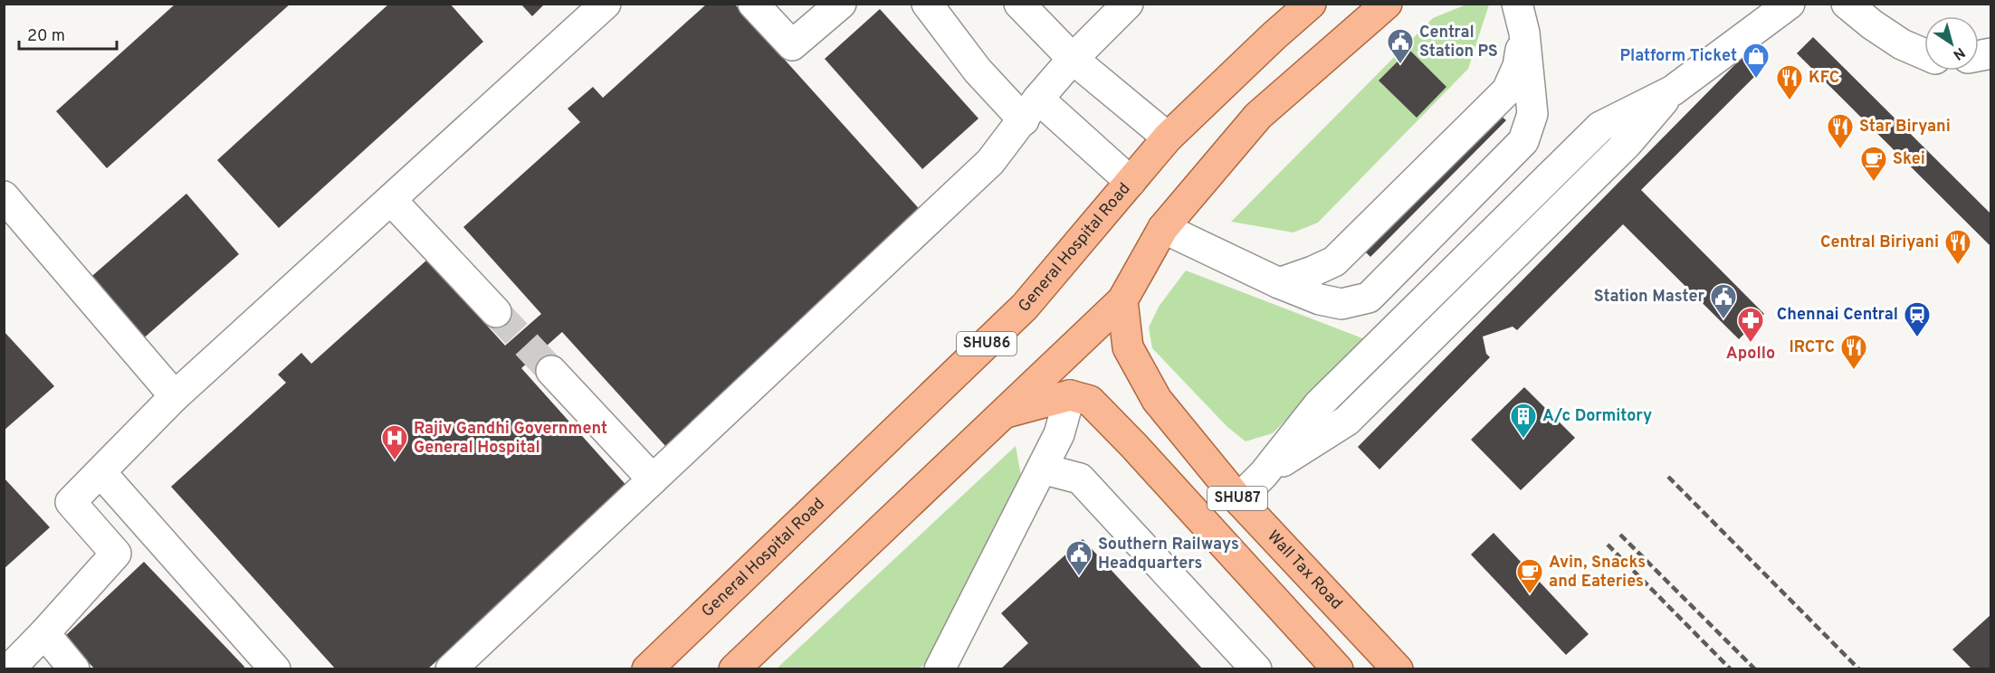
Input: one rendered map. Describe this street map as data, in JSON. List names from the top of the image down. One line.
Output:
{"streets":{"main road":["General Hospital Road","SHU86","SHU87","Wall Tax Road"]},"places":{"public building":["Central Station PS","Station Master","Southern Railways Headquarters"],"shop":["Platform Ticket"],"restaurant":["KFC","Star Biryani","Central Biriyani","IRCTC"],"cafe":["Skei","Avin, Snacks and Eateries"],"station":["Chennai Central"],"pharmacy":["Apollo"],"building":["A/c Dormitory"],"hospital":["Rajiv Gandhi Government General Hospital"]},"scale_bar":"20 m","north":"bottom right"}
